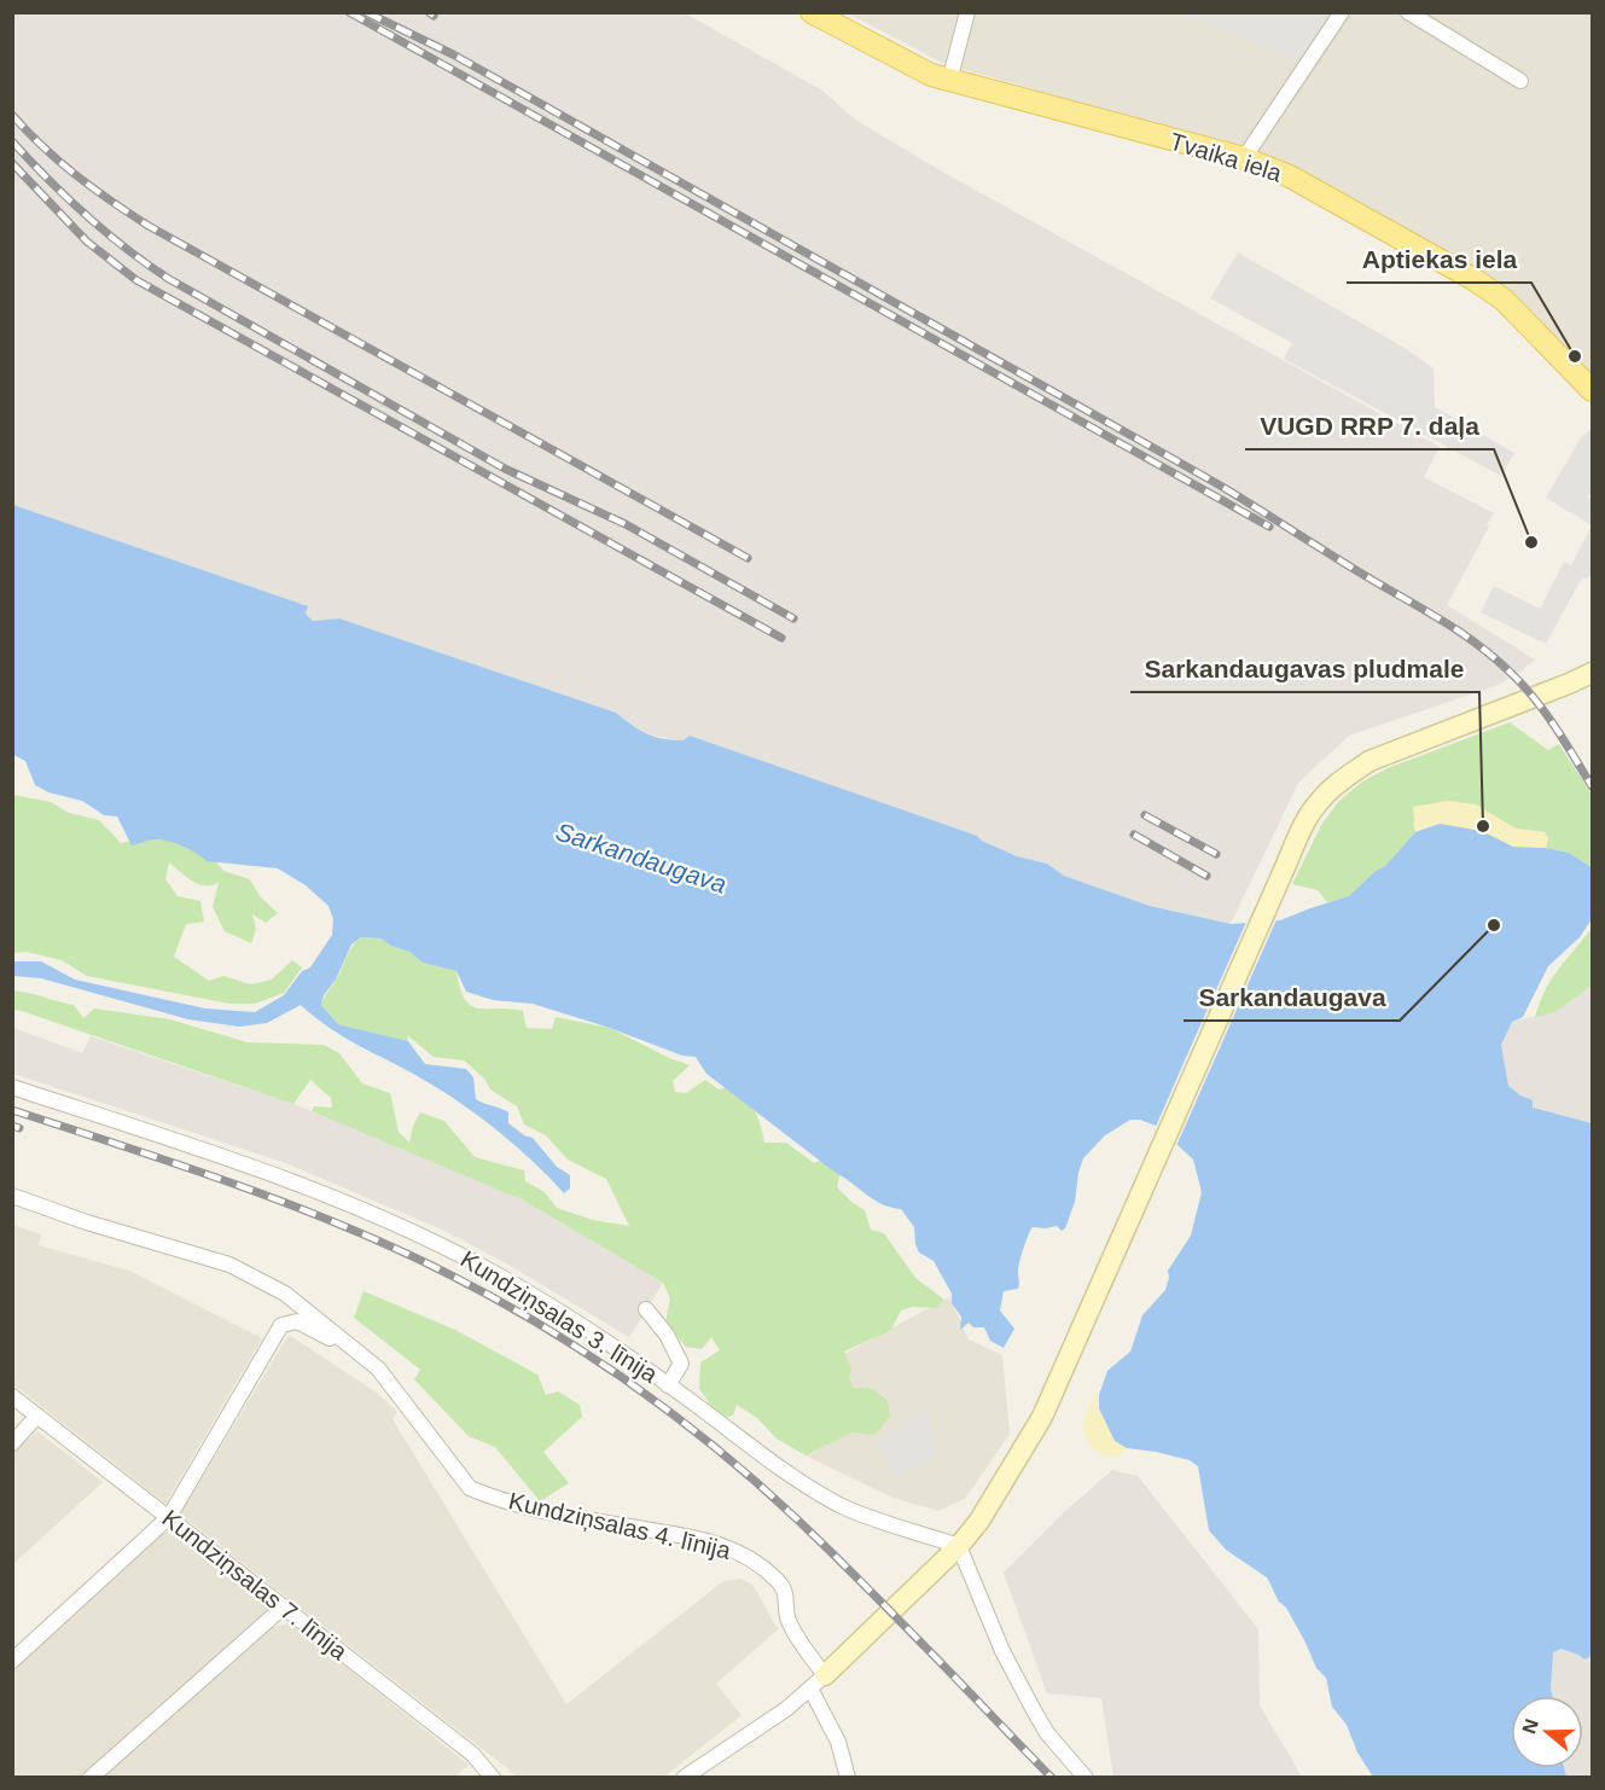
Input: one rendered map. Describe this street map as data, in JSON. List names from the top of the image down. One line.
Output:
{"streets":{"main road":["Tvaika iela"],"street":["Kundziņsalas 3. līnija","Kundziņsalas 4. līnija","Kundziņsalas 7. līnija"]},"water":["Sarkandaugava"],"places":["Aptiekas iela","VUGD RRP 7. daļa","Sarkandaugavas pludmale","Sarkandaugava"],"north":"left"}
